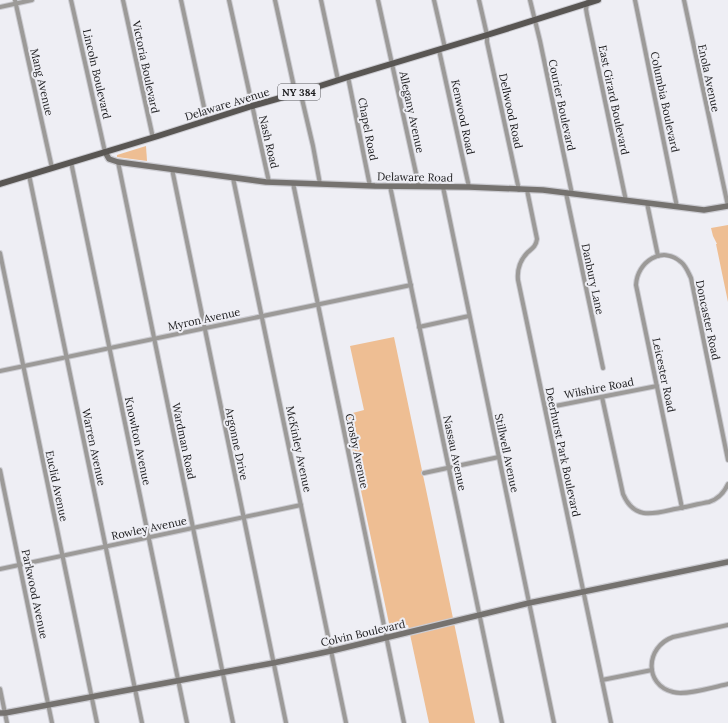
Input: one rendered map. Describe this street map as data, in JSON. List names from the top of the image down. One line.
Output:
{"streets":{"main road":["NY 384","Delaware Avenue"],"street":["Victoria Boulevard","Lincoln Boulevard","Enola Avenue","Mang Avenue","East Girard Boulevard","Columbia Boulevard","Courier Boulevard","Dellwood Road","Allegany Avenue","Kenwood Road","Chapel Road","Nash Road","Delaware Road","Danbury Lane","Myron Avenue","Doncaster Road","Leicester Road","Wilshire Road","Knowlton Avenue","Wardman Road","Argonne Drive","Warren Avenue","McKinley Avenue","Crosby Avenue","Deerhurst Park Boulevard","Nassau Avenue","Stillwell Avenue","Euclid Avenue","Rowley Avenue","Parkwood Avenue","Colvin Boulevard"]},"crossings":[["Victoria Boulevard","Delaware Avenue"],["Lincoln Boulevard","Delaware Avenue"],["Enola Avenue","Delaware Road"],["Mang Avenue","Delaware Avenue"],["East Girard Boulevard","Delaware Avenue"],["East Girard Boulevard","Delaware Road"],["Columbia Boulevard","Delaware Road"],["Delaware Avenue","Courier Boulevard"],["Delaware Avenue","Dellwood Road"],["Delaware Avenue","Allegany Avenue"],["Delaware Avenue","Kenwood Road"],["Delaware Avenue","Chapel Road"],["Delaware Avenue","Nash Road"],["Delaware Avenue","Knowlton Avenue"],["Delaware Avenue","Warren Avenue"],["Courier Boulevard","Delaware Road"],["Courier Boulevard","Danbury Lane"],["Dellwood Road","Delaware Road"],["Allegany Avenue","Delaware Road"],["Kenwood Road","Delaware Road"],["Chapel Road","Delaware Road"],["Nash Road","Delaware Road"],["Delaware Road","Danbury Lane"],["Delaware Road","Wardman Road"],["Delaware Road","Argonne Drive"],["Delaware Road","McKinley Avenue"],["Delaware Road","Crosby Avenue"],["Delaware Road","Deerhurst Park Boulevard"],["Delaware Road","Nassau Avenue"],["Delaware Road","Stillwell Avenue"],["Myron Avenue","Knowlton Avenue"],["Myron Avenue","Wardman Road"],["Myron Avenue","Argonne Drive"],["Myron Avenue","Warren Avenue"],["Myron Avenue","McKinley Avenue"],["Myron Avenue","Crosby Avenue"],["Myron Avenue","Nassau Avenue"],["Myron Avenue","Euclid Avenue"],["Doncaster Road","Leicester Road"],["Leicester Road","Wilshire Road"],["Wilshire Road","Deerhurst Park Boulevard"],["Knowlton Avenue","Rowley Avenue"],["Knowlton Avenue","Colvin Boulevard"],["Wardman Road","Rowley Avenue"],["Wardman Road","Colvin Boulevard"],["Argonne Drive","Rowley Avenue"],["Argonne Drive","Colvin Boulevard"],["Warren Avenue","Rowley Avenue"],["Warren Avenue","Colvin Boulevard"],["McKinley Avenue","Rowley Avenue"],["McKinley Avenue","Colvin Boulevard"],["Crosby Avenue","Colvin Boulevard"],["Deerhurst Park Boulevard","Colvin Boulevard"],["Nassau Avenue","Colvin Boulevard"],["Stillwell Avenue","Colvin Boulevard"],["Euclid Avenue","Rowley Avenue"],["Euclid Avenue","Colvin Boulevard"],["Rowley Avenue","Parkwood Avenue"],["Parkwood Avenue","Colvin Boulevard"]]}
